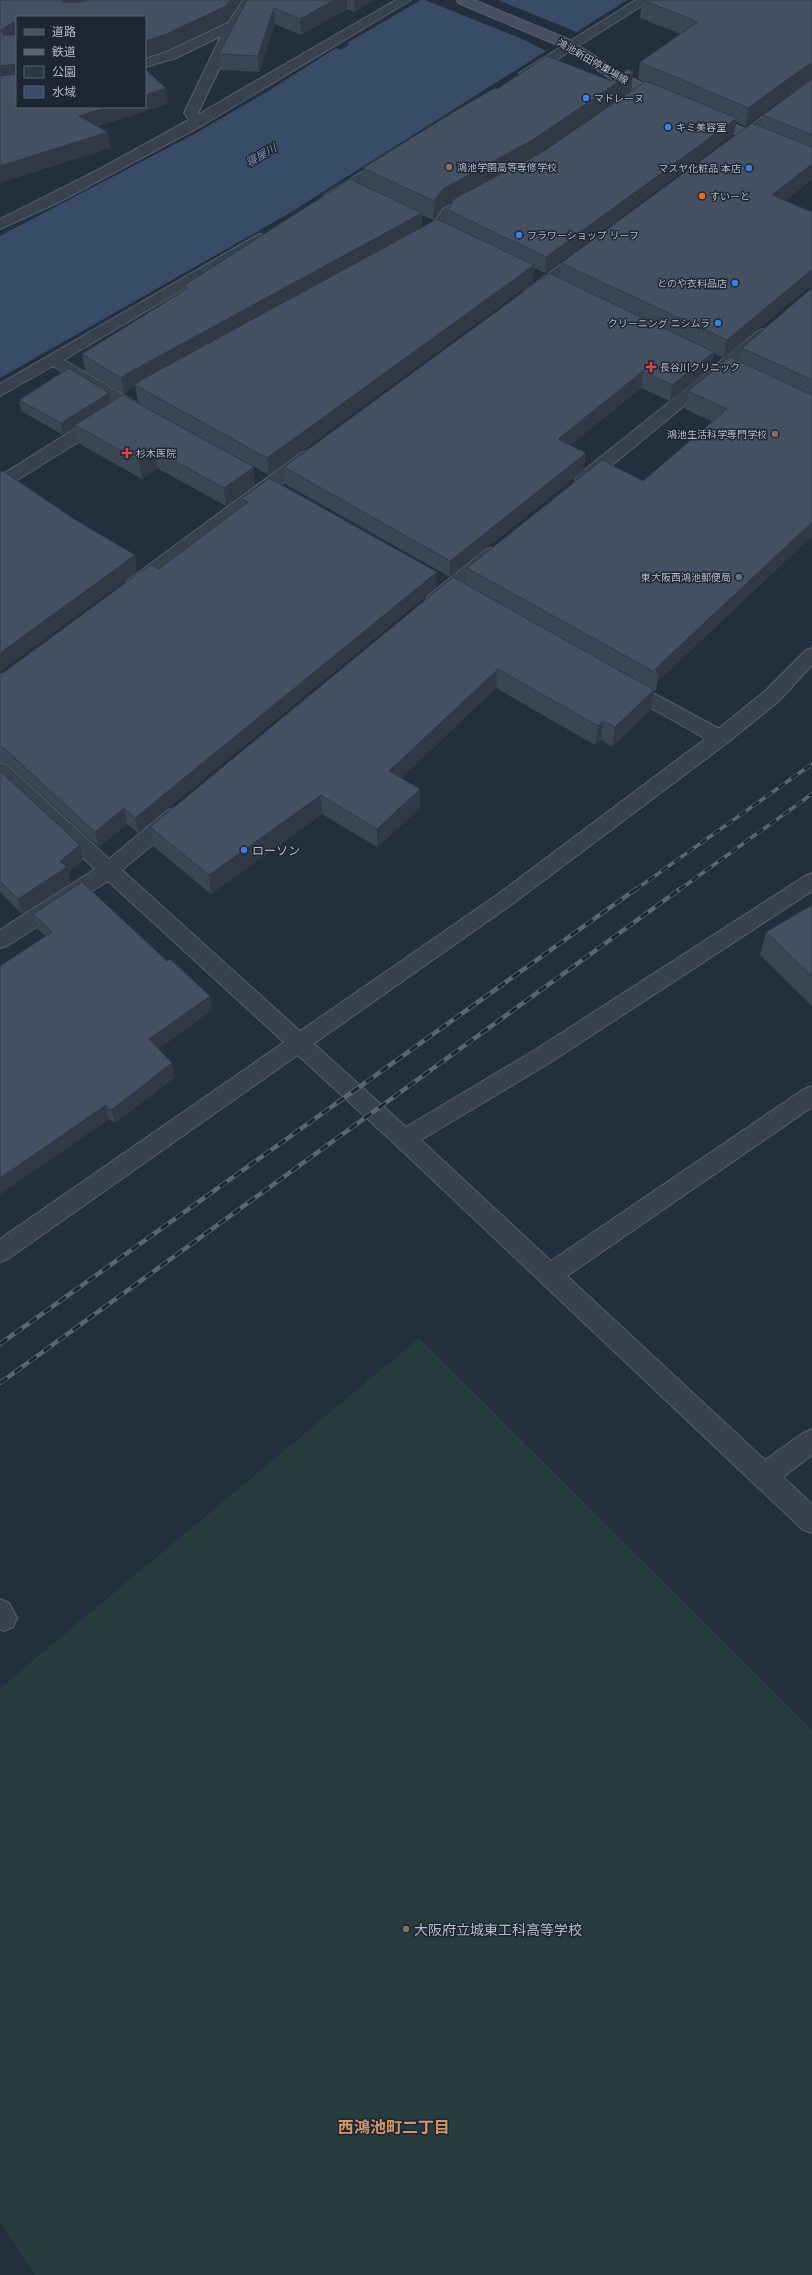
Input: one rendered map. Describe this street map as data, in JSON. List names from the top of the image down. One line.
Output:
{"streets":{"main road":["鴻池新田停車場線"]},"districts":["西鴻池町二丁目"],"water":["寝屋川"],"places":{"other":["マドレーヌ","キミ美容室","鴻池学園高等専修学校","マスヤ化粧品 本店","すいーと","フラワーショップ リーフ","とのや衣料品店","クリーニング ニシムラ","鴻池生活科学専門学校","東大阪西鴻池郵便局","ローソン","大阪府立城東工科高等学校"],"health":["長谷川クリニック","杉木医院"]},"legend":["道路","鉄道","公園","水域"]}
